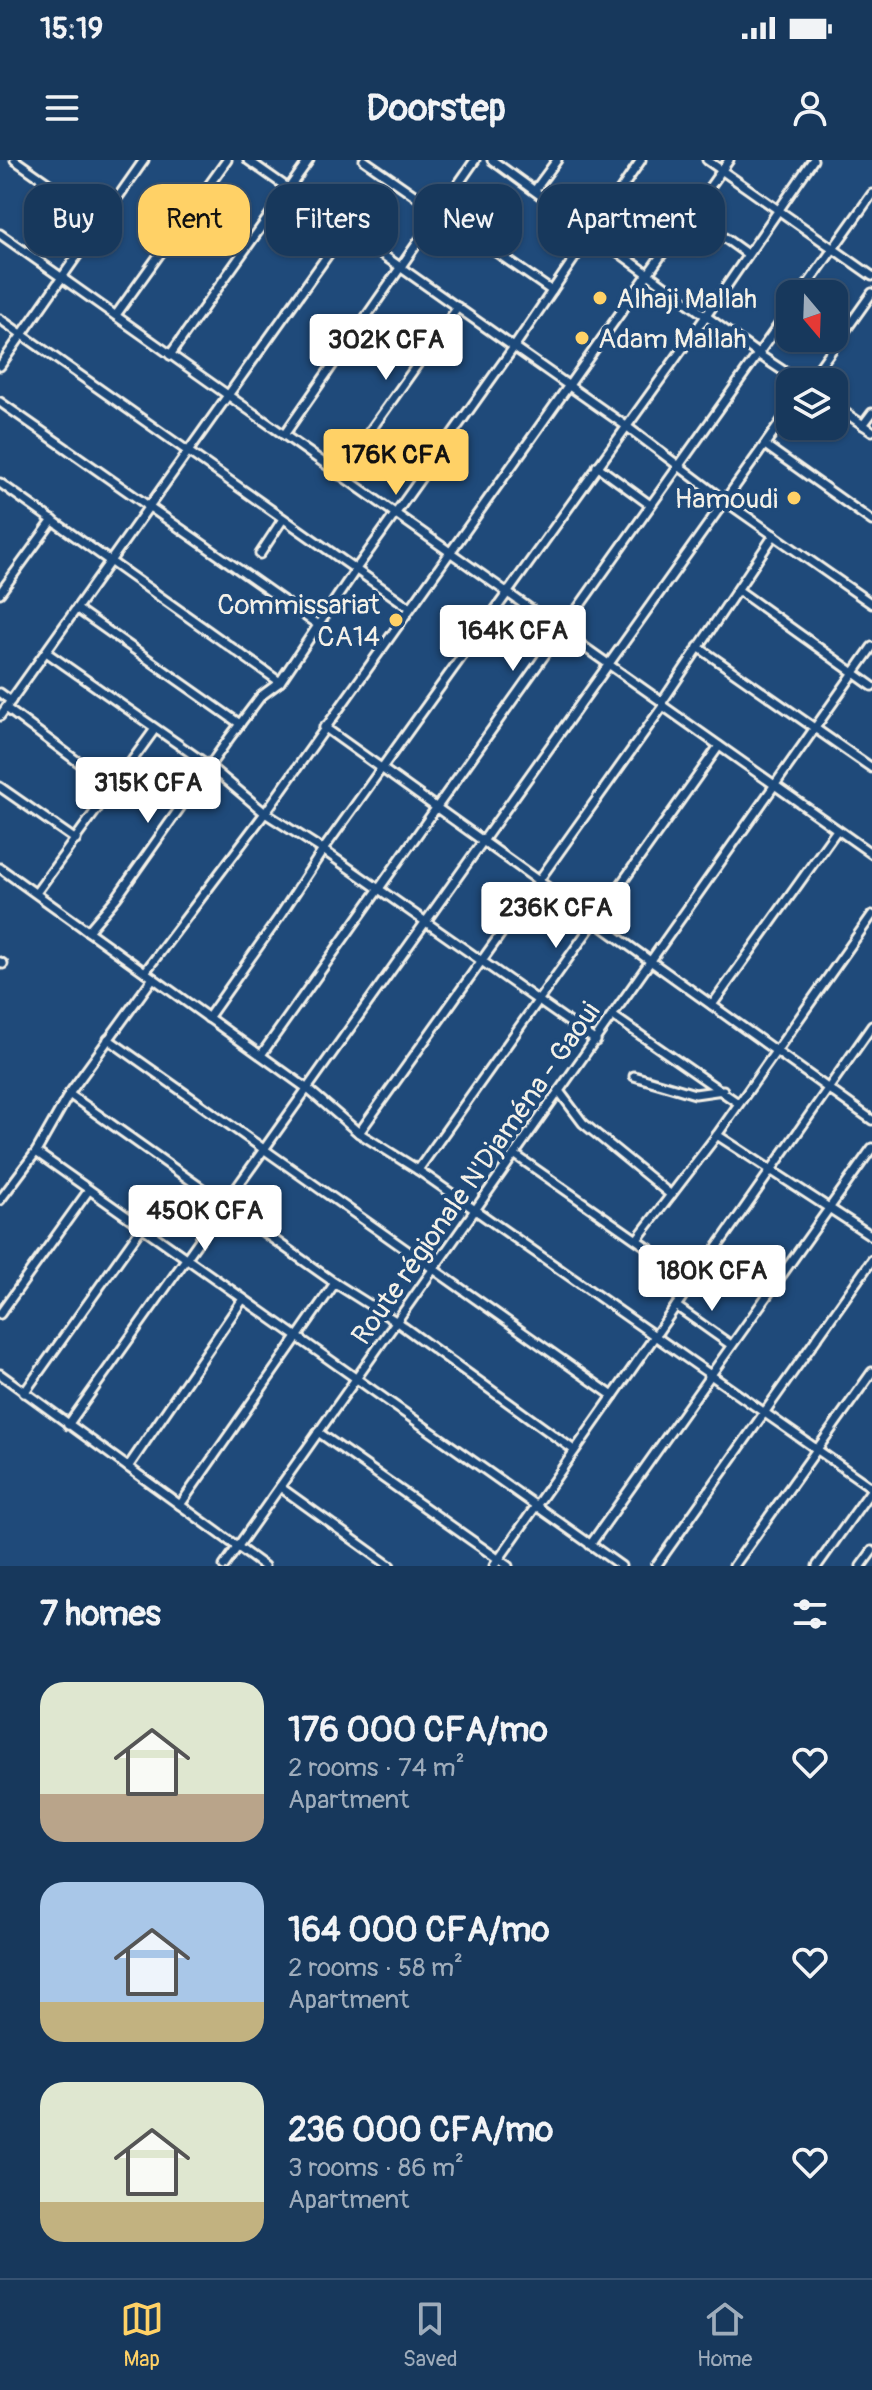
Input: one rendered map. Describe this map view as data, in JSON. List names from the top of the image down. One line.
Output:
{"streets":{"street":["Route régionale N'Djaména - Gaoui"]},"places":["Alhaji Mallah","Adam Mallah","Hamoudi","Commissariat CA14"],"north":"bottom","page":{"status":"15:19","header":"Doorstep","chip":["Buy","Rent","Filters","New","Apartment"],"price":["302K CFA","176K CFA","164K CFA","315K CFA","236K CFA","450K CFA","180K CFA"],"heading":"7 homes","list":[{"name":"176 000 CFA/mo","note":"2 rooms · 74 m² · Apartment"},{"name":"164 000 CFA/mo","note":"2 rooms · 58 m² · Apartment"},{"name":"236 000 CFA/mo","note":"3 rooms · 86 m² · Apartment"}],"tabs":["Map","Saved","Home"]}}
